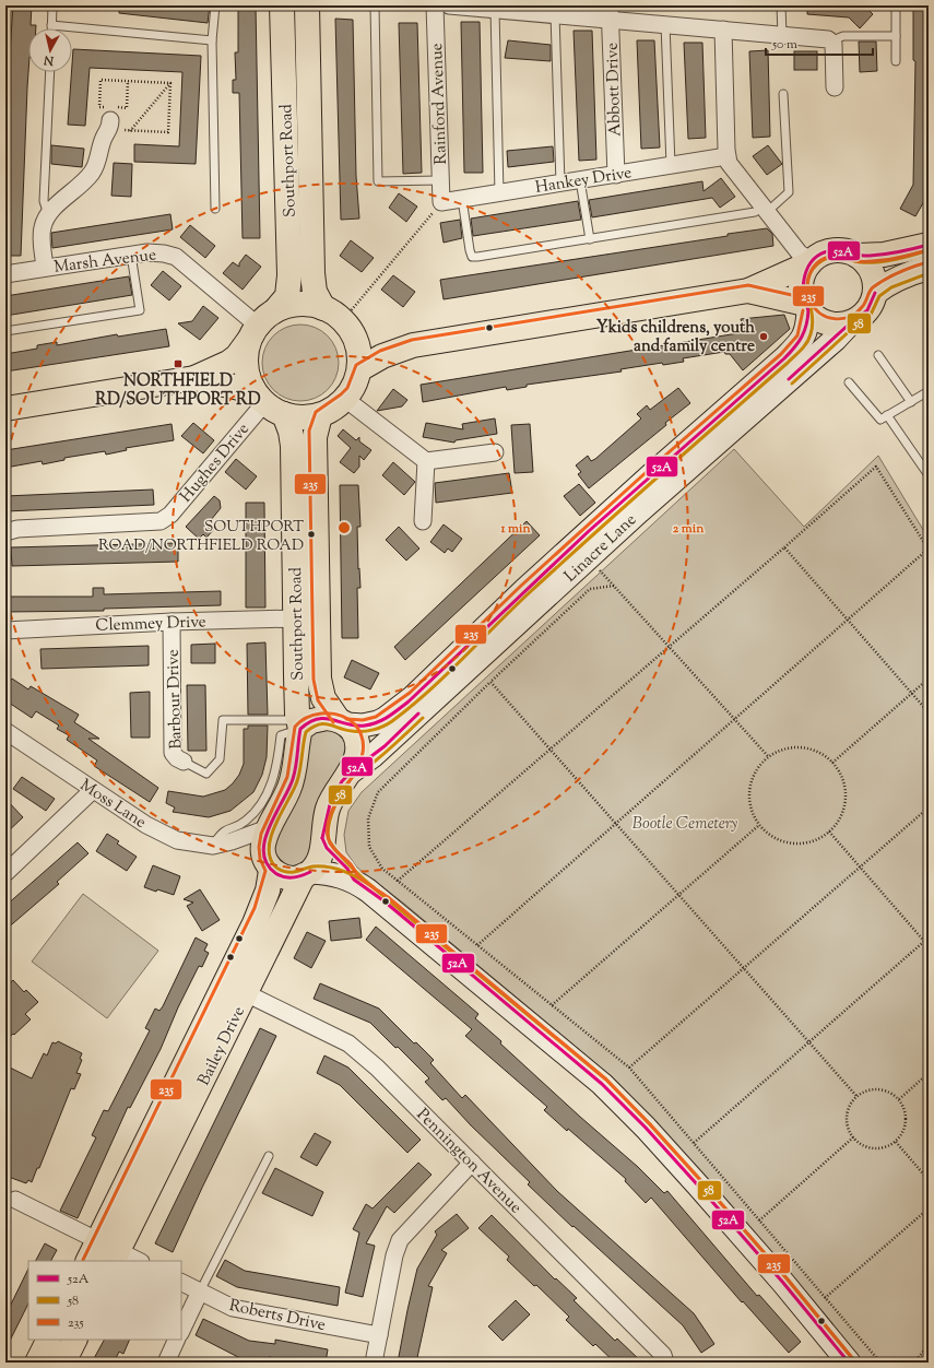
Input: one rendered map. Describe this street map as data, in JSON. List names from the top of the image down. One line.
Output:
{"streets":{"main road":["Southport Road","Bailey Drive"],"street":["Abbott Drive","Rainford Avenue","Hankey Drive","Marsh Avenue","Hughes Drive","Linacre Lane","Clemmey Drive","Barbour Drive","Moss Lane","Pennington Avenue","Roberts Drive"]},"crossings":[["Abbott Drive","Hankey Drive"],["Rainford Avenue","Hankey Drive"],["Southport Road","Marsh Avenue"],["Southport Road","Hughes Drive"],["Southport Road","Linacre Lane"],["Southport Road","Clemmey Drive"],["Southport Road","Barbour Drive"],["Southport Road","Moss Lane"],["Southport Road","Bailey Drive"],["Marsh Avenue","Hughes Drive"],["Linacre Lane","Bailey Drive"],["Clemmey Drive","Barbour Drive"],["Moss Lane","Bailey Drive"],["Bailey Drive","Pennington Avenue"]],"parks":["Bootle Cemetery"],"places":{"other":["Ykids childrens, youth and family centre","SOUTHPORT ROAD/NORTHFIELD ROAD"],"transit":["NORTHFIELD RD/SOUTHPORT RD"]},"lines":["transit line 52A","transit line 58","transit line 235"],"legend":["52A","58","235"],"scale_bar":"50 m","north":"bottom","rings":["1 min","2 min"]}
